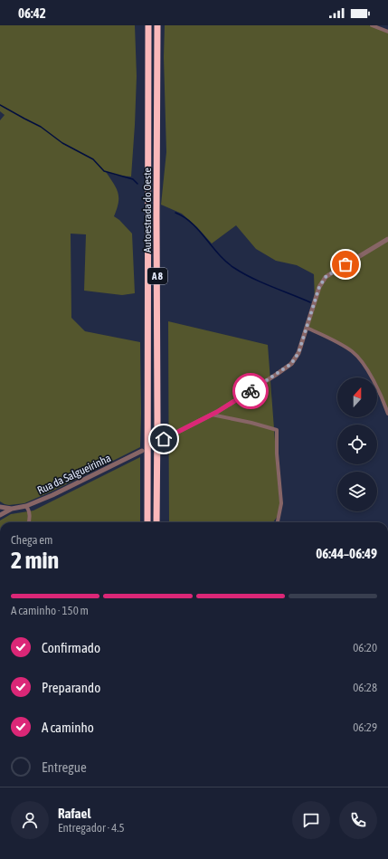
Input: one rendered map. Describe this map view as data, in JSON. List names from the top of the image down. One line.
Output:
{"streets":{"highway":["Autoestrada do Oeste","A 8"],"street":["Rua da Salgueirinha"]},"north":"top","page":{"status":"06:42","heading":["2 min","Chega em","06:44–06:49"],"panel":["Rafael","Entregador · 4.5"],"bar":"A caminho · 150 m","list":[["Confirmado","06:20"],["Preparando","06:28"],["A caminho","06:29"],"Entregue"]}}
